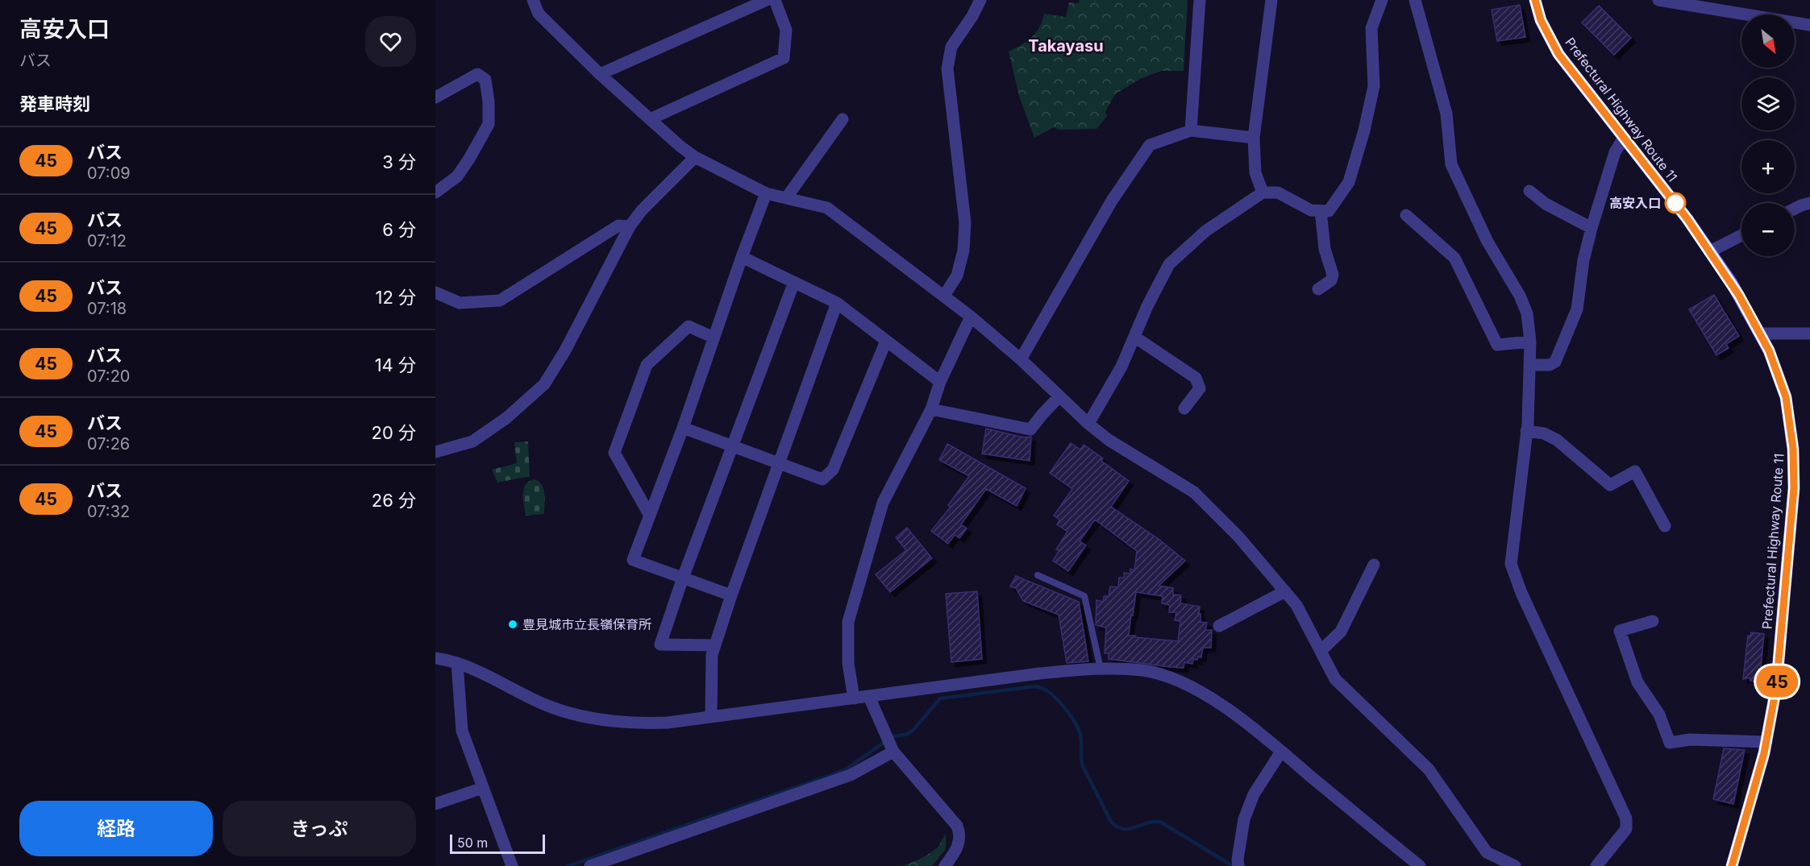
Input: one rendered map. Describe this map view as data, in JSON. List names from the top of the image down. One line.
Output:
{"streets":{"main road":["Prefectural Highway Route 11"]},"districts":["Takayasu"],"places":["高安入口","豊見城市立長嶺保育所"],"lines":["bus line 45"],"scale_bar":"50 m","north":"bottom right","page":{"heading":[["高安入口","バス"],"発車時刻"],"on_map":"45","map_buttons":["+","−"],"list":[{"mark":"45","name":"バス","note":"07:09","value":"3 分"},{"mark":"45","name":"バス","note":"07:12","value":"6 分"},{"mark":"45","name":"バス","note":"07:18","value":"12 分"},{"mark":"45","name":"バス","note":"07:20","value":"14 分"},{"mark":"45","name":"バス","note":"07:26","value":"20 分"},{"mark":"45","name":"バス","note":"07:32","value":"26 分"}],"buttons":["経路","きっぷ"],"scale":"50 m"}}
